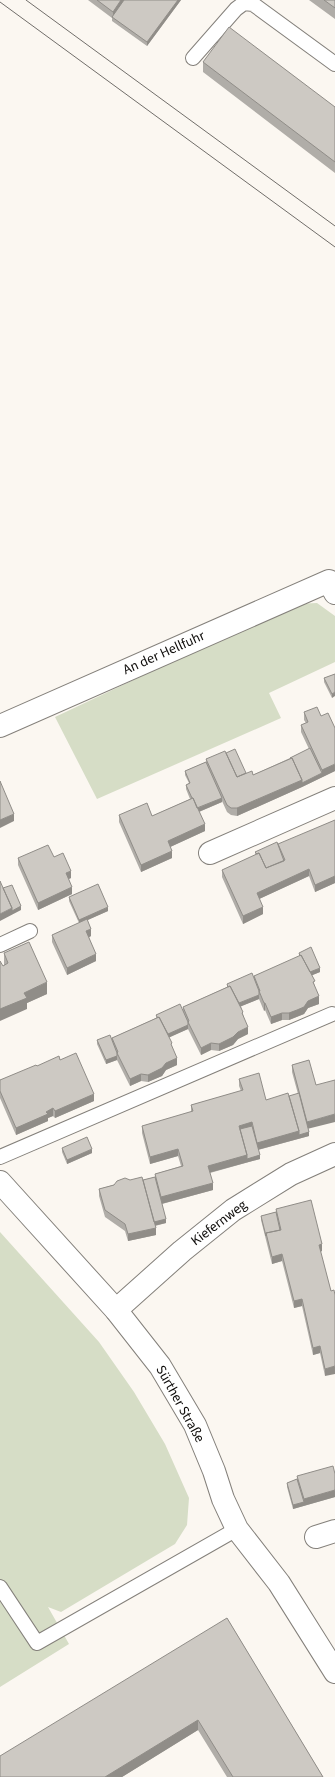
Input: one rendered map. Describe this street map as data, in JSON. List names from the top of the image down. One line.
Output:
{"streets":{"street":["An der Hellfuhr","Kiefernweg","Sürther Straße"]},"crossings":[["Kiefernweg","Sürther Straße"]]}
